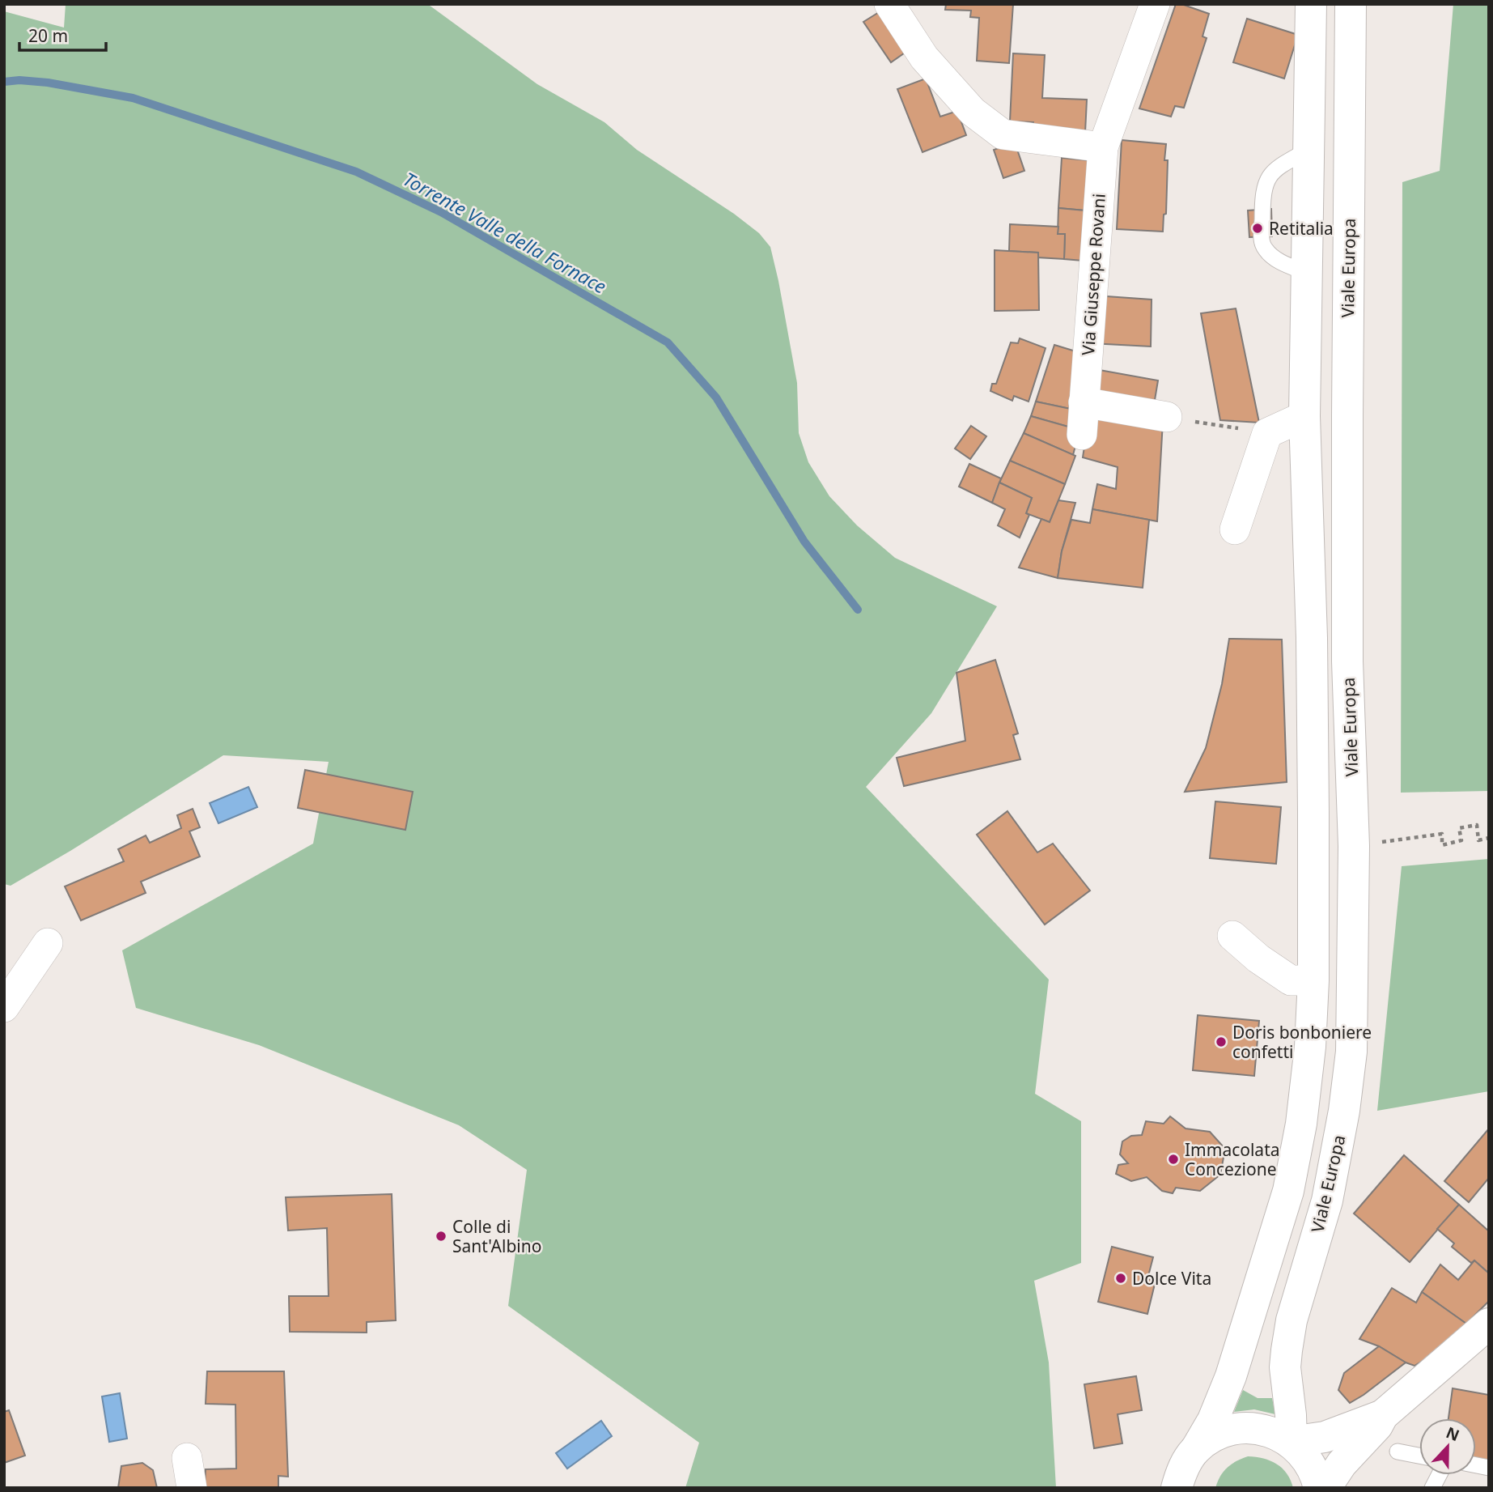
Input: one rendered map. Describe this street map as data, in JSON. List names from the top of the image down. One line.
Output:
{"streets":{"street":["Viale Europa","Via Giuseppe Rovani"]},"water":["Torrente Valle della Fornace"],"places":["Retitalia","Doris bonboniere confetti","Immacolata Concezione","Colle di Sant'Albino","Dolce Vita"],"scale_bar":"20 m","north":"top"}
